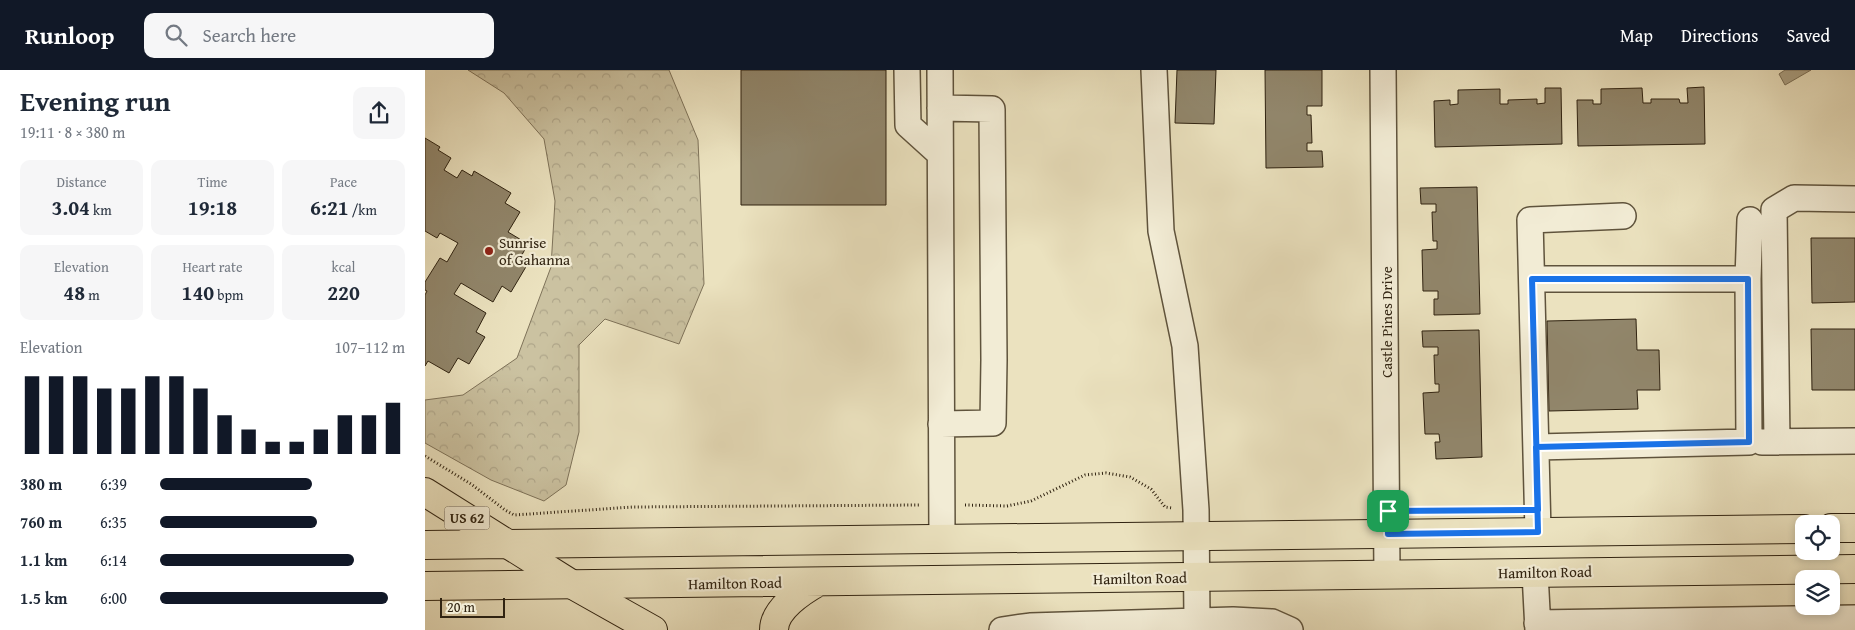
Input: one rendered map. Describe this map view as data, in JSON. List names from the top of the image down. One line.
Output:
{"streets":{"main road":["US 62","Hamilton Road"],"street":["Castle Pines Drive"]},"crossings":[["Castle Pines Drive","Hamilton Road"],["US 62","Hamilton Road"]],"places":["Sunrise of Gahanna"],"scale_bar":"20 m","page":{"header":"Runloop","search":"Search here","nav":["Map","Directions","Saved"],"heading":["Evening run","19:11 · 8 × 380 m"],"stats":[["Distance","3.04 km"],["Time","19:18"],["Pace","6:21 /km"],["Elevation","48 m"],["Heart rate","140 bpm"],["kcal","220"]],"chart":["Elevation","107–112 m"],"list":[{"name":"380 m","note":"6:39"},{"name":"760 m","note":"6:35"},{"name":"1.1 km","note":"6:14"},{"name":"1.5 km","note":"6:00"}],"scale":"20 m"}}
